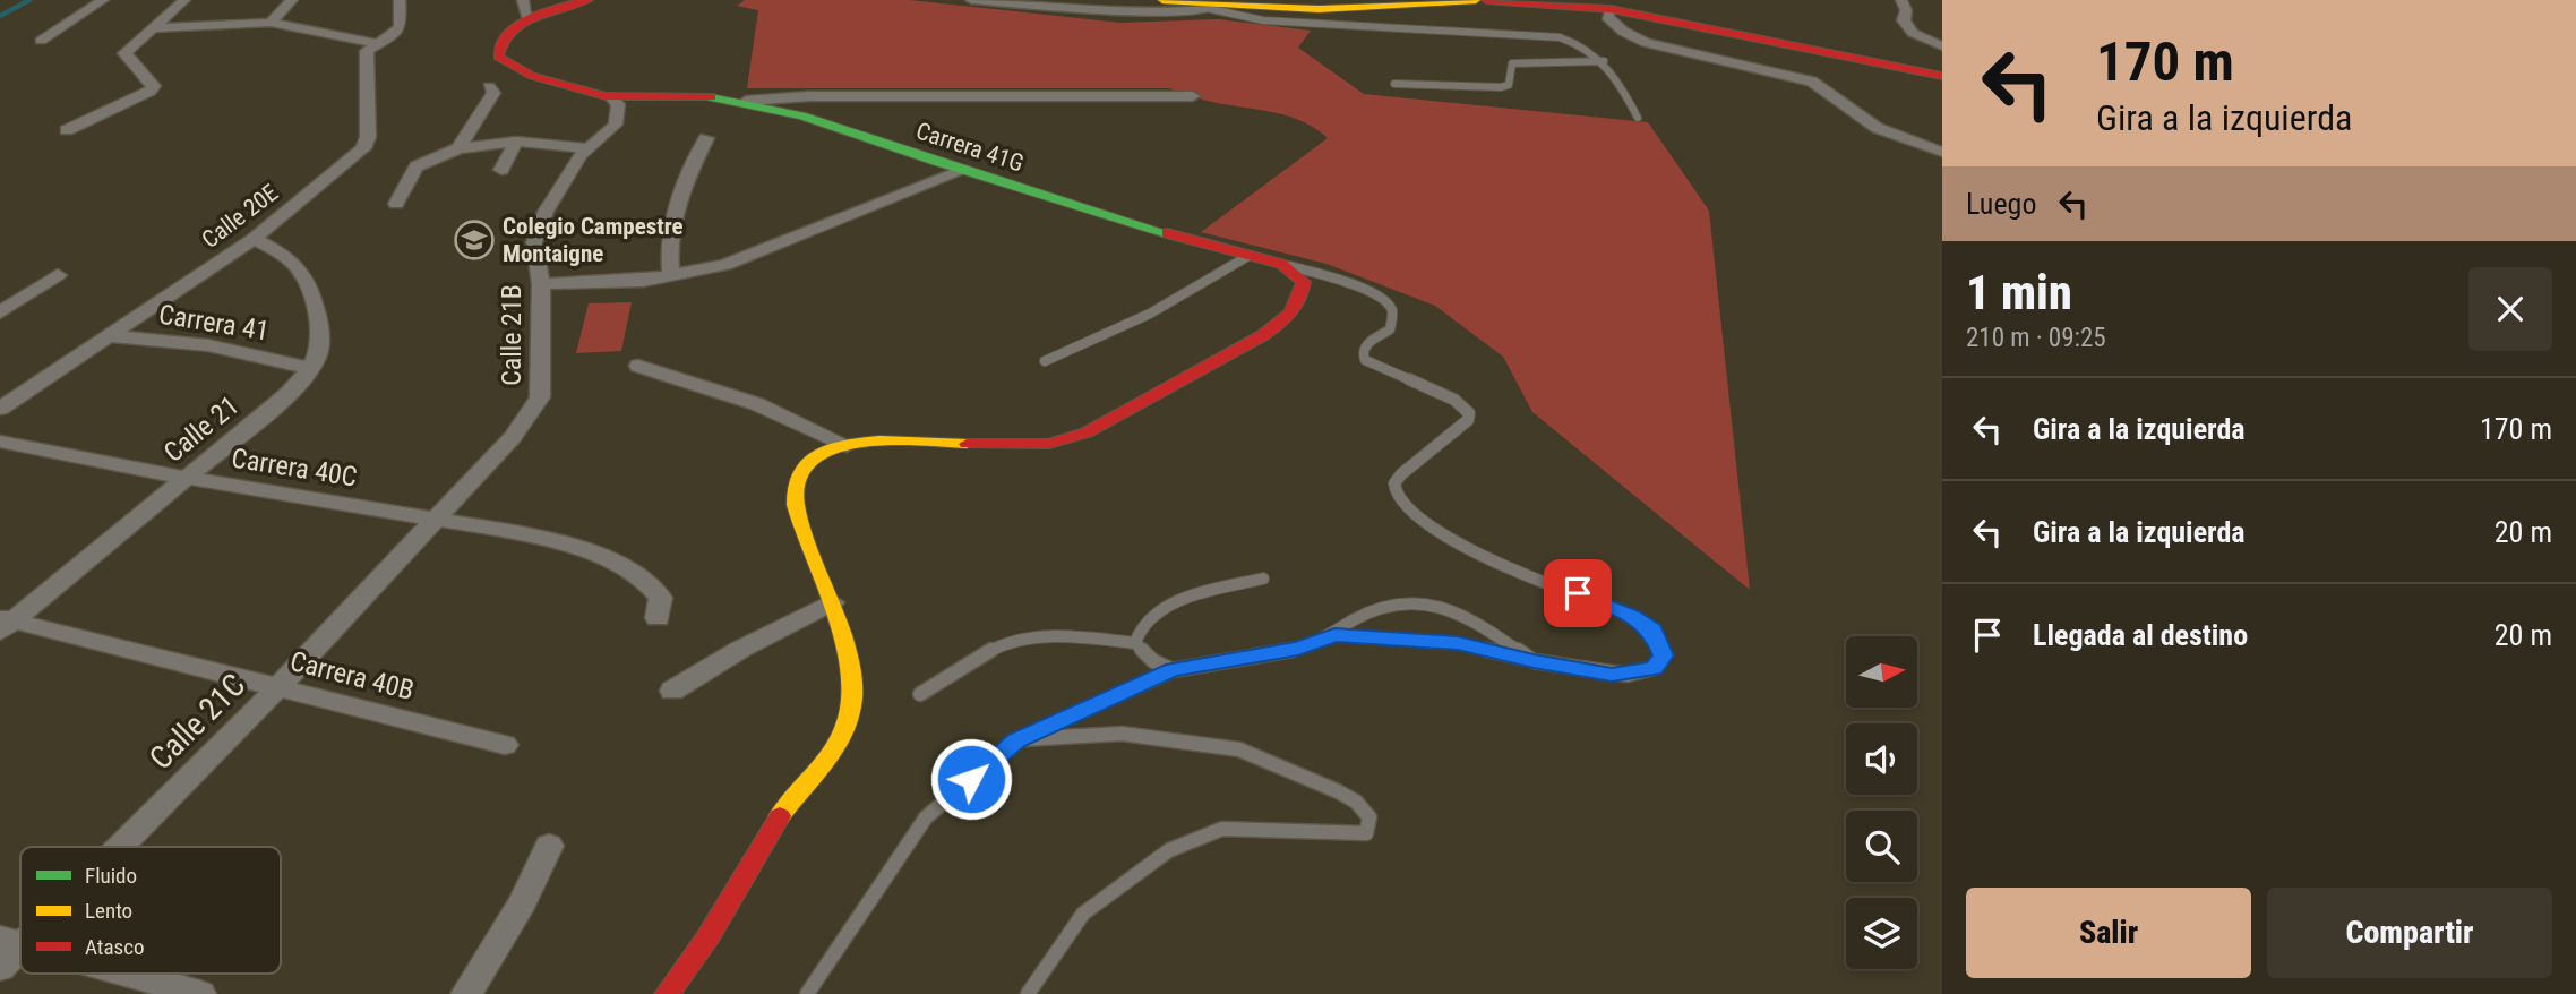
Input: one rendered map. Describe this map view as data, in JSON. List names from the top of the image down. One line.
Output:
{"streets":{"main road":["Carrera 41G"],"street":["Calle 20E","Carrera 41","Calle 21B","Calle 21","Carrera 40C","Carrera 40B","Calle 21C"]},"crossings":[["Carrera 41G","Calle 21B"],["Calle 20E","Carrera 41"],["Calle 20E","Calle 21"],["Carrera 41","Calle 21"],["Calle 21B","Carrera 40C"],["Calle 21B","Calle 21C"],["Calle 21","Carrera 40C"],["Calle 21","Carrera 40B"],["Carrera 40C","Calle 21C"],["Carrera 40B","Calle 21C"]],"places":{"school or university":["Colegio Campestre Montaigne"]},"legend":["Fluido","Lento","Atasco"],"north":"right","page":{"turn":["170 m","Gira a la izquierda"],"then":"Luego","heading":["1 min","210 m · 09:25"],"list":[{"name":"Gira a la izquierda","value":"170 m"},{"name":"Gira a la izquierda","value":"20 m"},{"name":"Llegada al destino","value":"20 m"}],"buttons":["Salir","Compartir"]}}
